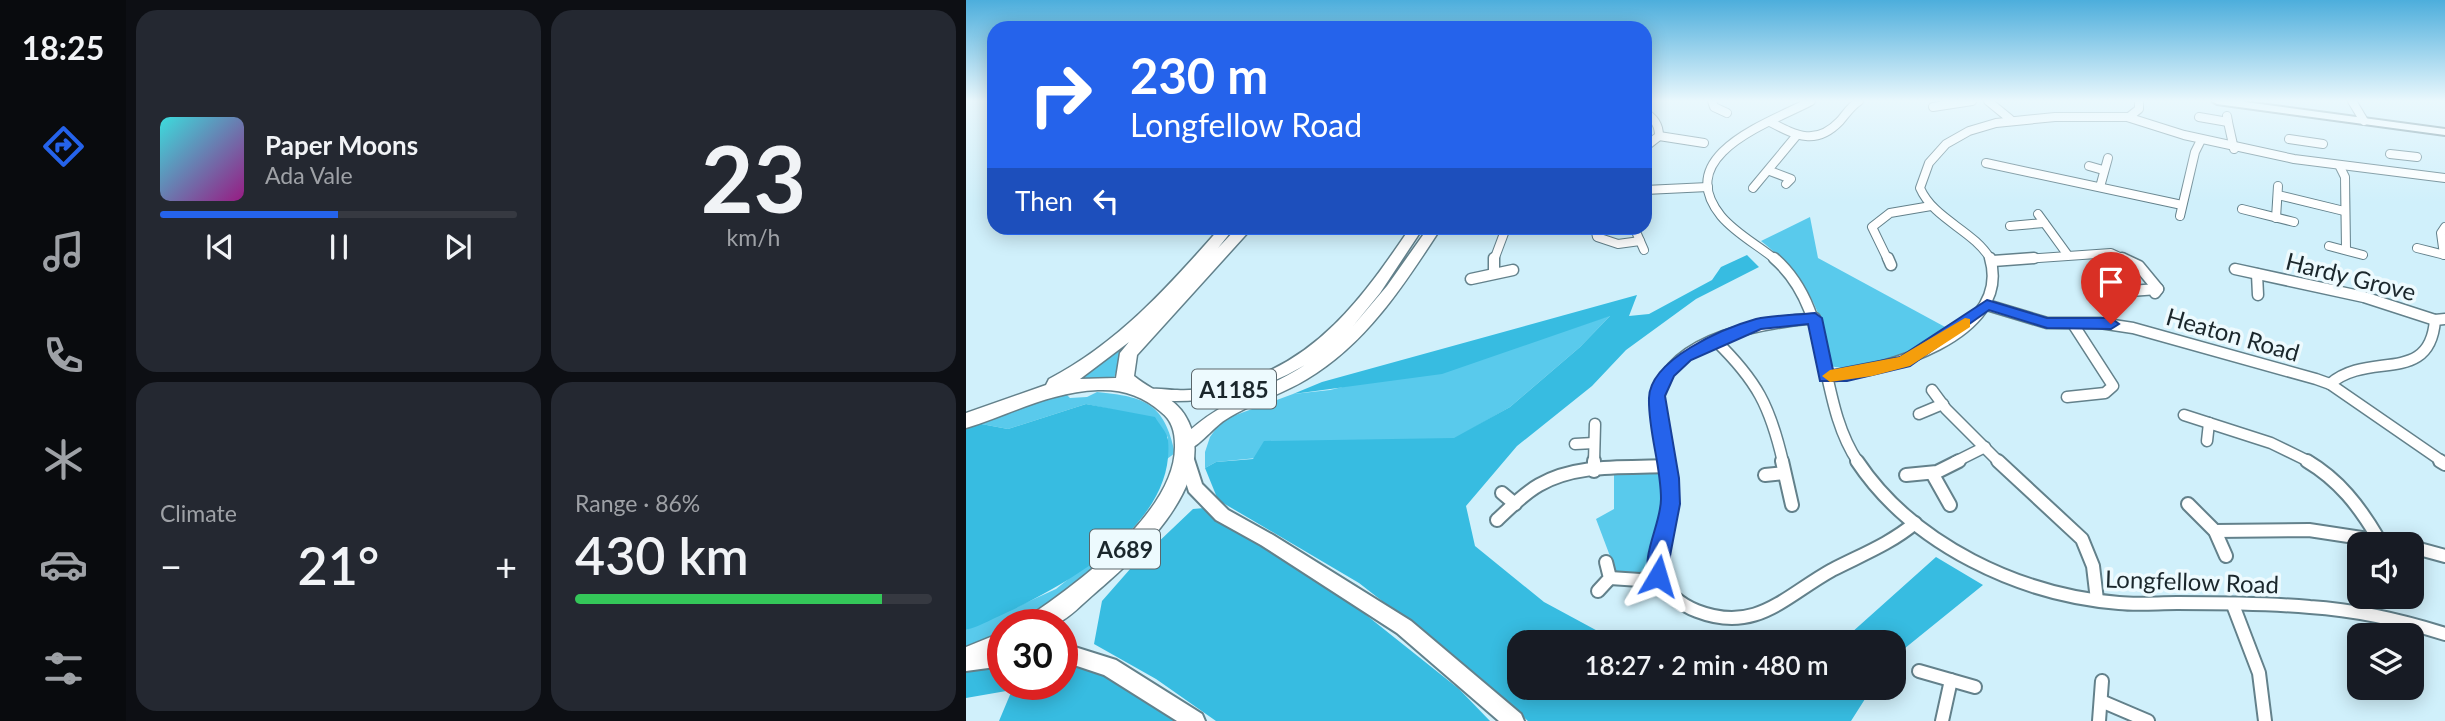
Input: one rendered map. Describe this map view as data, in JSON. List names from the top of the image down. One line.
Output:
{"streets":{"highway":["A689"],"main road":["A1185"],"street":["Hardy Grove","Heaton Road","Longfellow Road"]},"crossings":[["Hardy Grove","Heaton Road"],["A1185","A689"]],"page":{"tabs":"18:25","tile":[["23","km/h"],"Climate",["Range · 86%","430 km"]],"turn":["230 m","Longfellow Road"],"song":["Paper Moons","Ada Vale"],"then":"Then","heat":["−","21°","+"],"limit":"30","trip":"18:27 · 2 min · 480 m"}}
